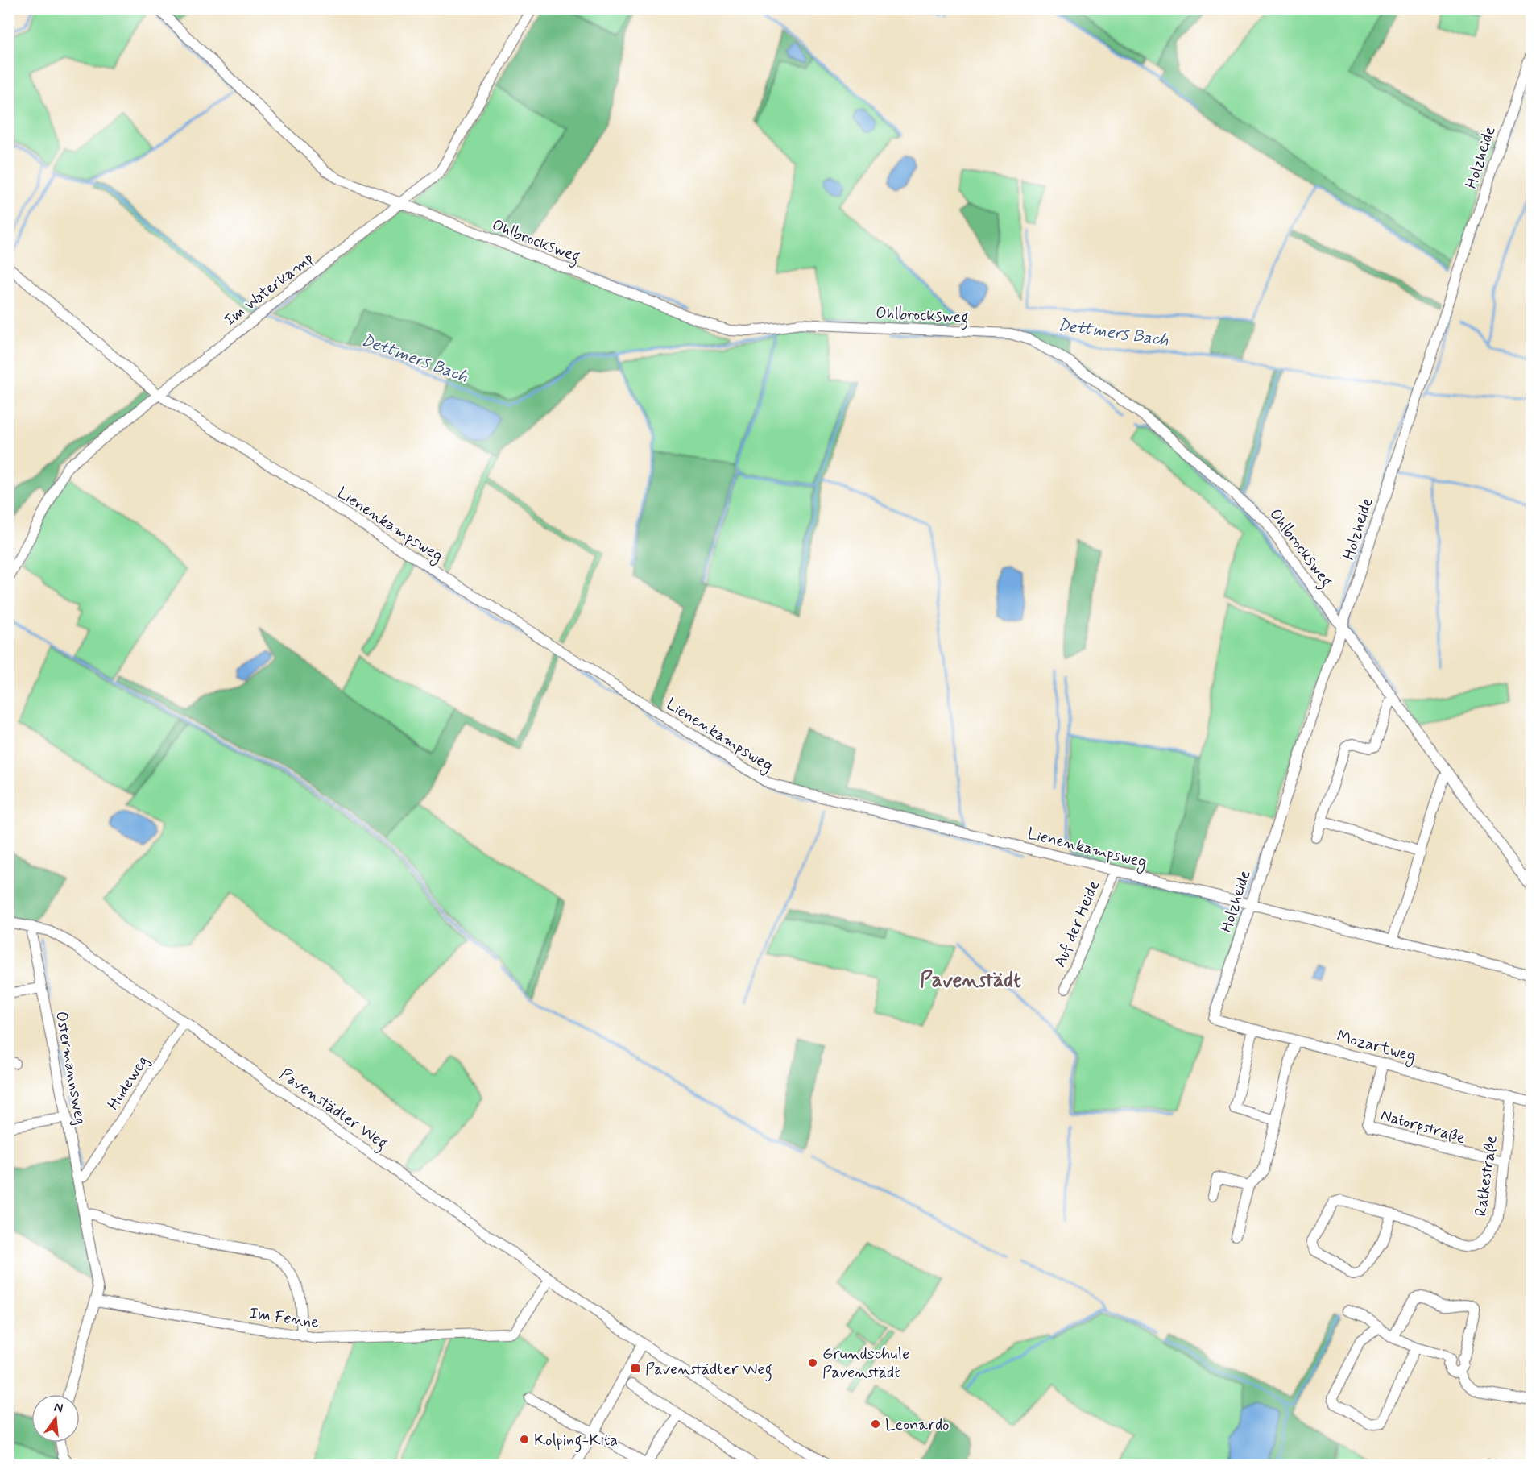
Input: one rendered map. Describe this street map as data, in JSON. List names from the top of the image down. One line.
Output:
{"streets":{"street":["Holzheide","Ohlbrocksweg","Im Waterkamp","Lienenkampsweg","Auf der Heide","Mozartweg","Ostermannsweg","Hudeweg","Pavenstädter Weg","Natorpstraße","Ratkestraße","Im Fenne"]},"crossings":[["Holzheide","Ohlbrocksweg"],["Holzheide","Lienenkampsweg"],["Holzheide","Mozartweg"],["Ohlbrocksweg","Im Waterkamp"],["Im Waterkamp","Lienenkampsweg"],["Lienenkampsweg","Auf der Heide"],["Mozartweg","Natorpstraße"],["Mozartweg","Ratkestraße"],["Ostermannsweg","Hudeweg"],["Ostermannsweg","Pavenstädter Weg"],["Ostermannsweg","Im Fenne"],["Hudeweg","Pavenstädter Weg"],["Pavenstädter Weg","Im Fenne"],["Natorpstraße","Ratkestraße"]],"districts":["Pavenstädt"],"water":["Dettmers Bach"],"places":{"other":["Grundschule Pavenstädt","Leonardo","Kolping-Kita"],"transit":["Pavenstädter Weg"]},"north":"top"}
